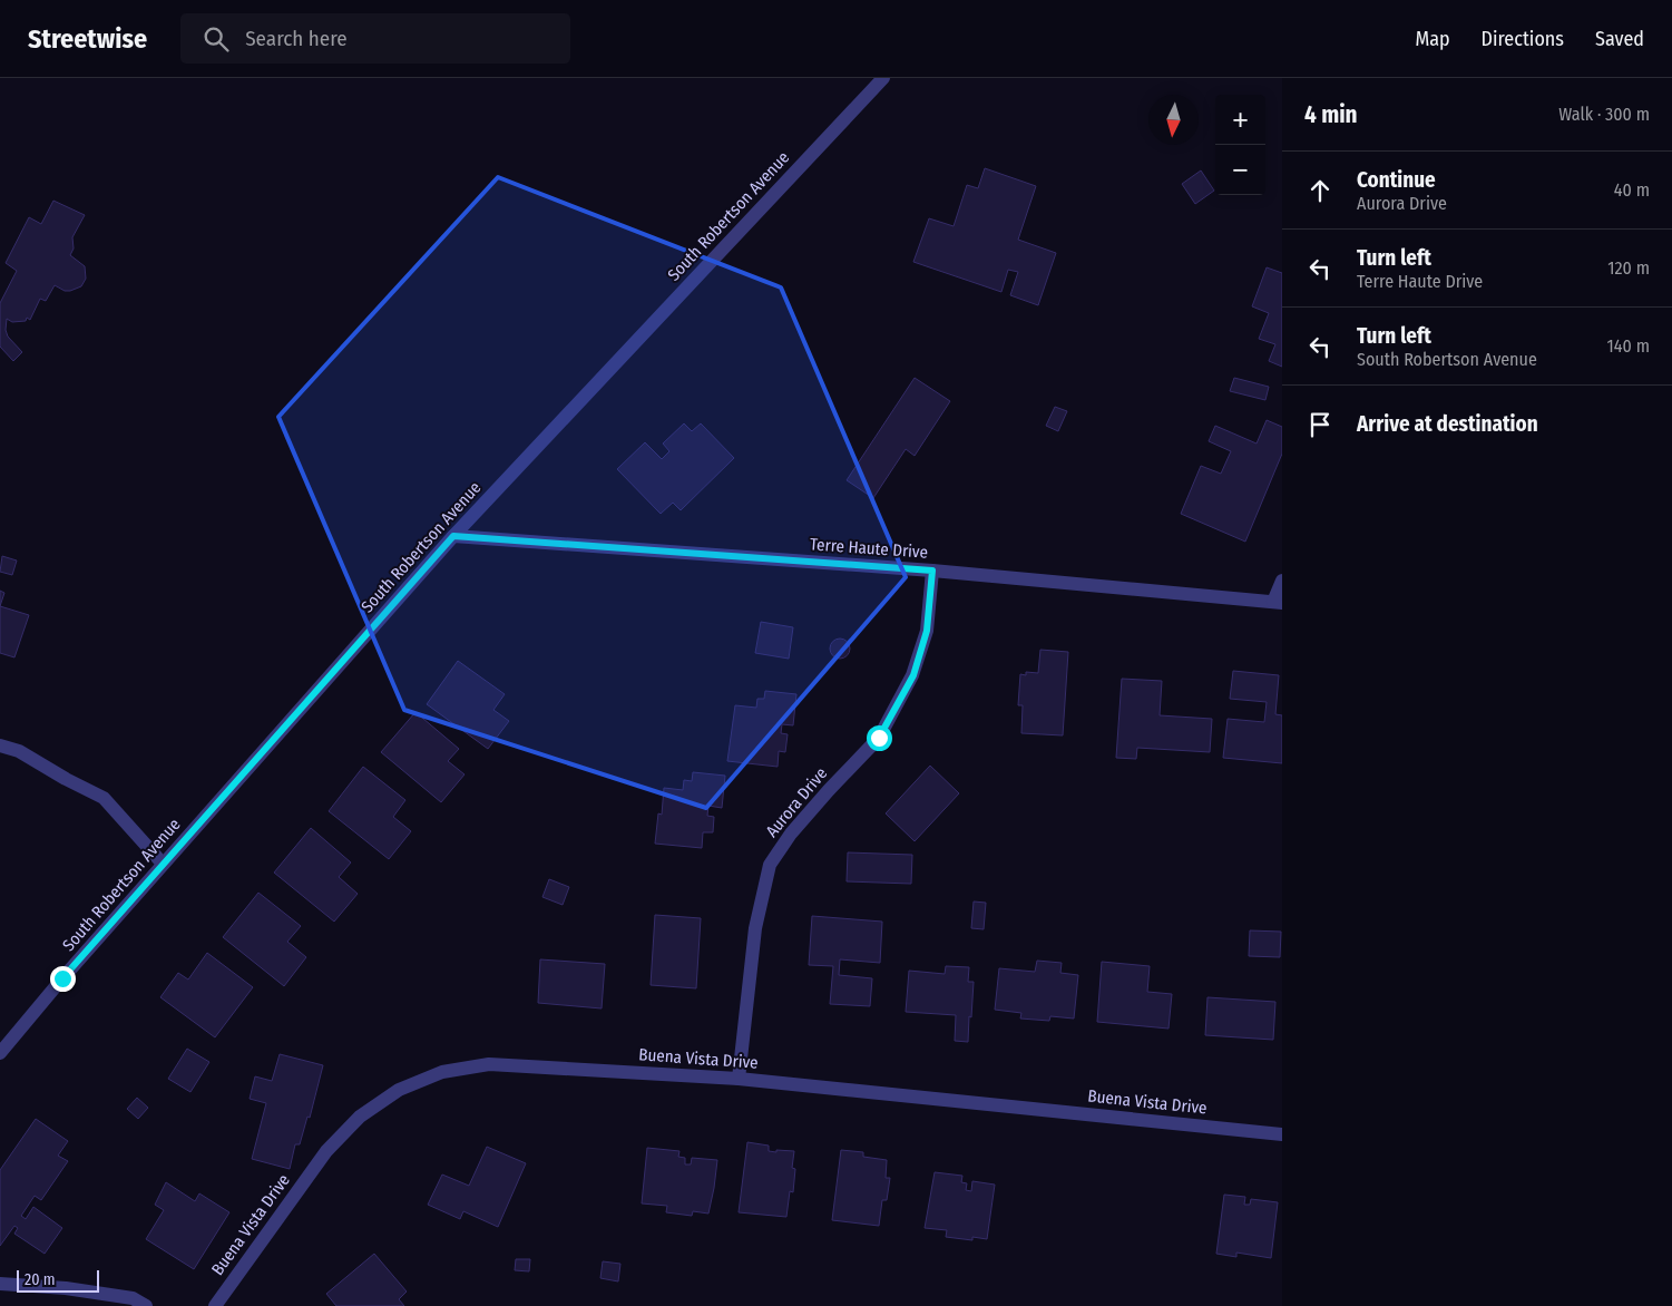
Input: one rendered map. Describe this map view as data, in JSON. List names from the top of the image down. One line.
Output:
{"streets":{"street":["South Robertson Avenue","Terre Haute Drive","Aurora Drive","Buena Vista Drive"]},"crossings":[["South Robertson Avenue","Terre Haute Drive"],["Terre Haute Drive","Aurora Drive"],["Aurora Drive","Buena Vista Drive"]],"scale_bar":"20 m","north":"bottom","page":{"header":"Streetwise","search":"Search here","nav":["Map","Directions","Saved"],"heading":["4 min","Walk · 300 m"],"map_buttons":["+","−"],"list":[["Continue","Aurora Drive","40 m"],["Turn left","Terre Haute Drive","120 m"],["Turn left","South Robertson Avenue","140 m"],"Arrive at destination"],"scale":"20 m"}}
